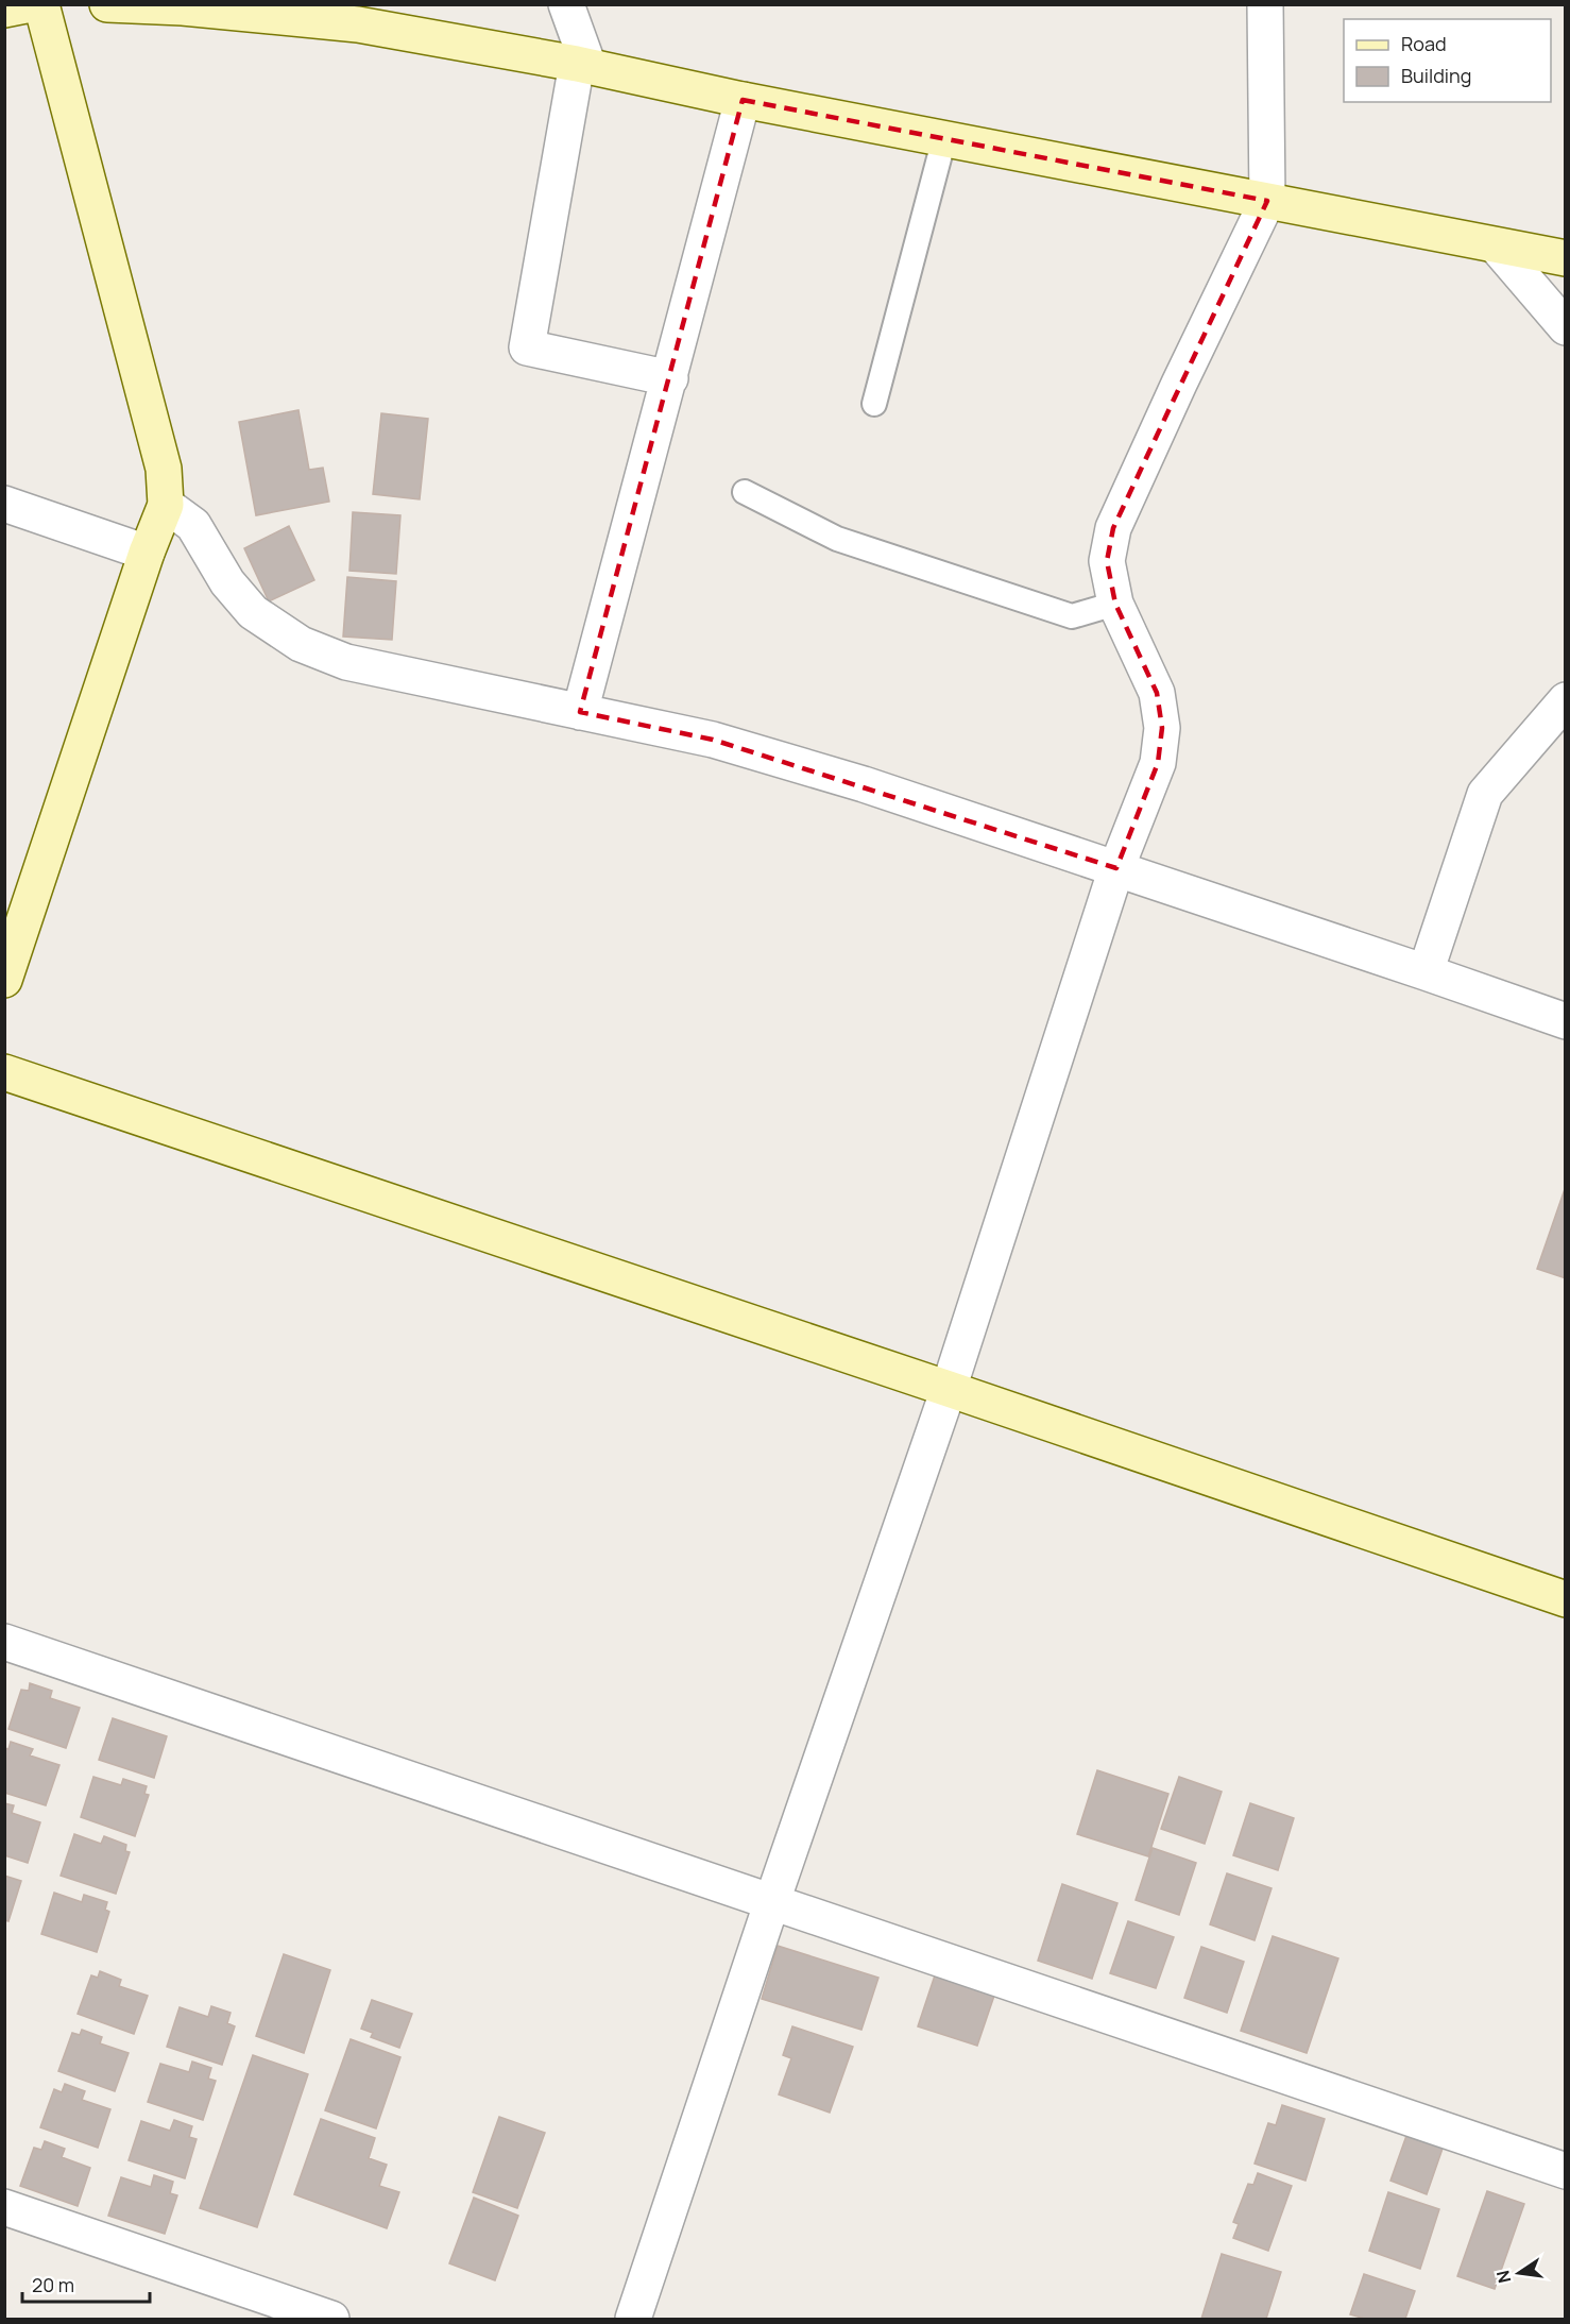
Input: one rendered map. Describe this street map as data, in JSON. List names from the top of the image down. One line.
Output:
{"legend":["Road","Building"],"scale_bar":"20 m","north":"left"}
